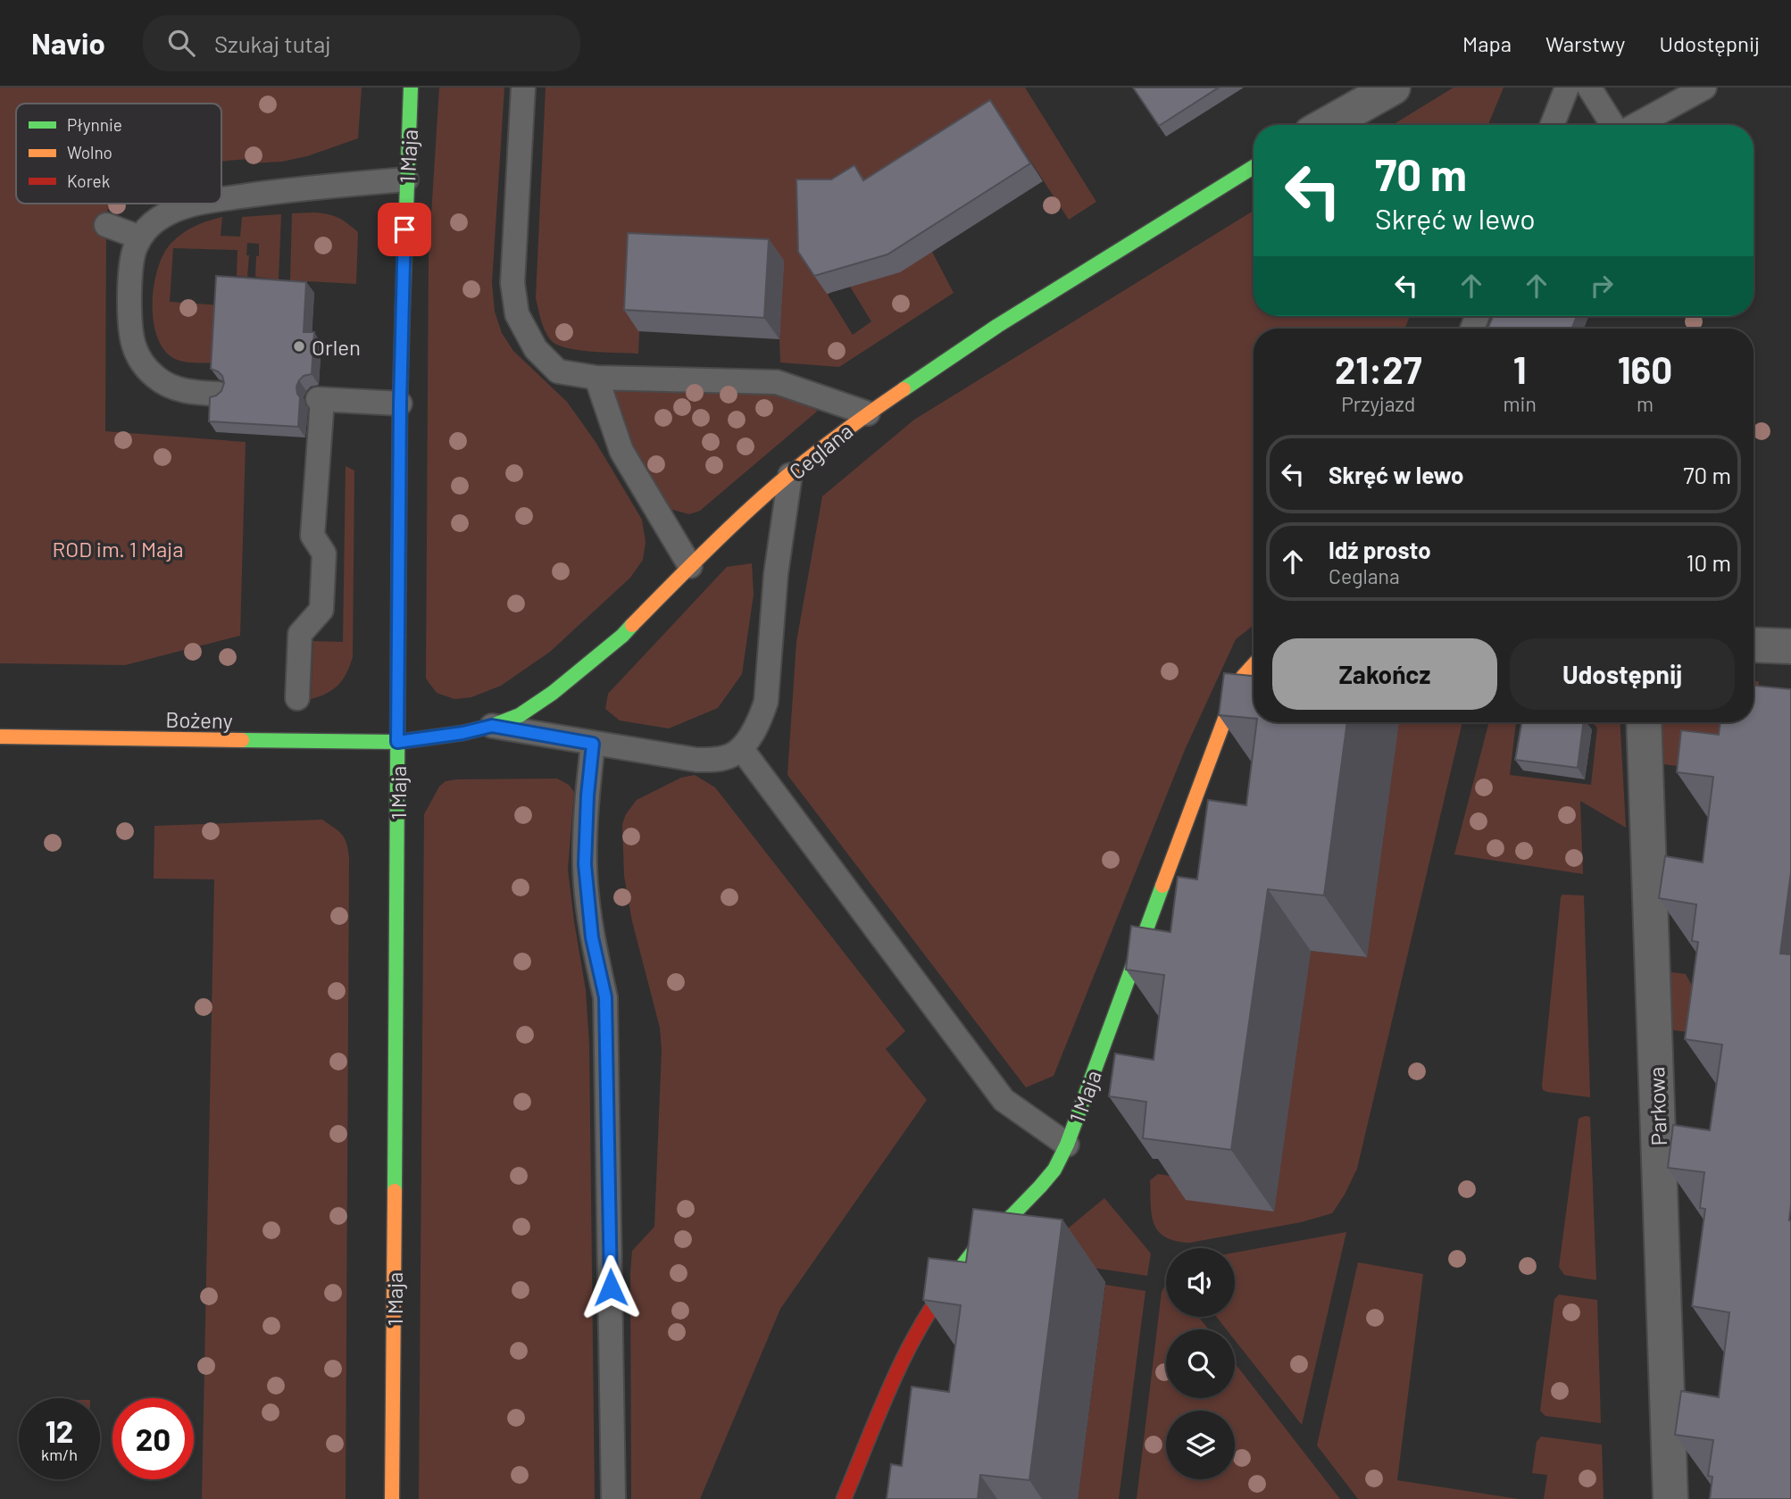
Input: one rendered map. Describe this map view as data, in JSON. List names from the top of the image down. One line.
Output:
{"streets":{"street":["1 Maja","Ceglana","Bożeny","Parkowa"]},"crossings":[["1 Maja","Ceglana"],["1 Maja","Bożeny"],["Ceglana","Bożeny"]],"parks":["ROD im. 1 Maja"],"places":["Orlen"],"legend":["Płynnie","Wolno","Korek"],"page":{"header":"Navio","search":"Szukaj tutaj","nav":["Mapa","Warstwy","Udostępnij"],"turn":["70 m","Skręć w lewo"],"eta":["21:27","Przyjazd","1","min","160","m"],"list":[{"name":"Skręć w lewo","value":"70 m"},{"name":"Idź prosto","note":"Ceglana","value":"10 m"}],"buttons":["Zakończ","Udostępnij"],"speed":"12 km/h","limit":"20"}}
